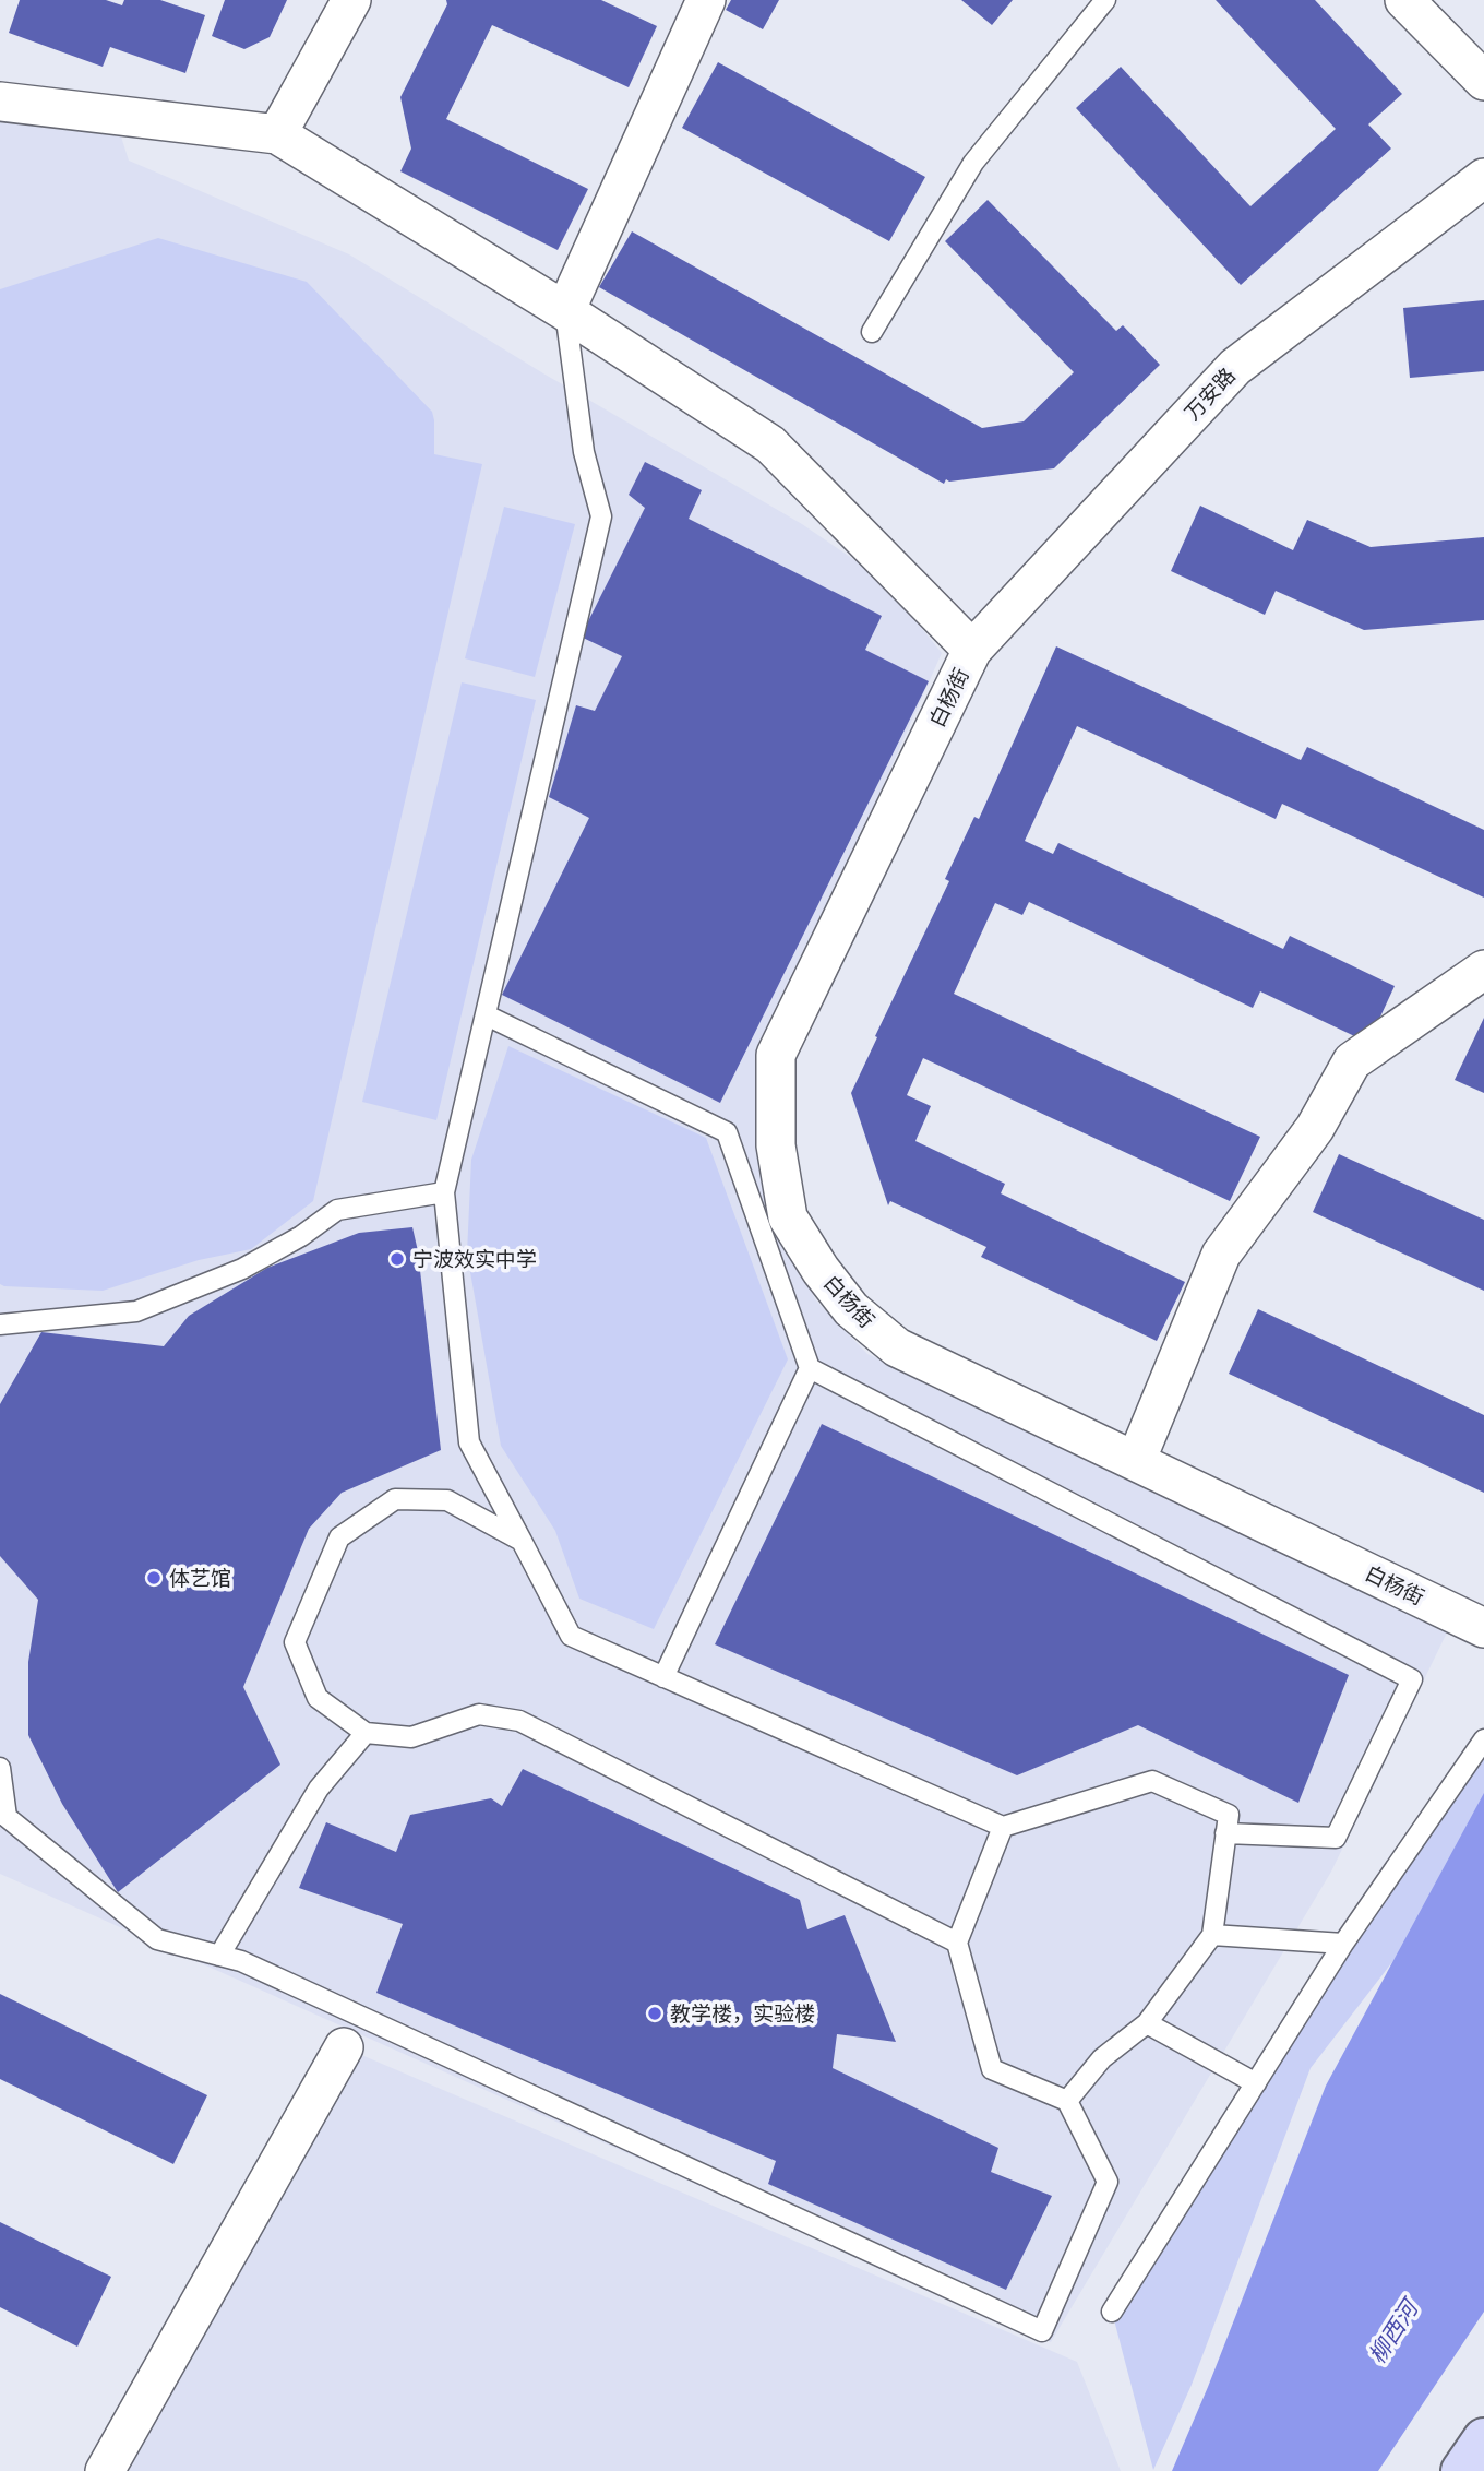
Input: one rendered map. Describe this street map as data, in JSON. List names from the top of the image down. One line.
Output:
{"streets":{"street":["万安路","白杨街"]},"crossings":[["万安路","白杨街"]],"water":["柳西河"],"places":["宁波效实中学","体艺馆","教学楼，实验楼"]}
